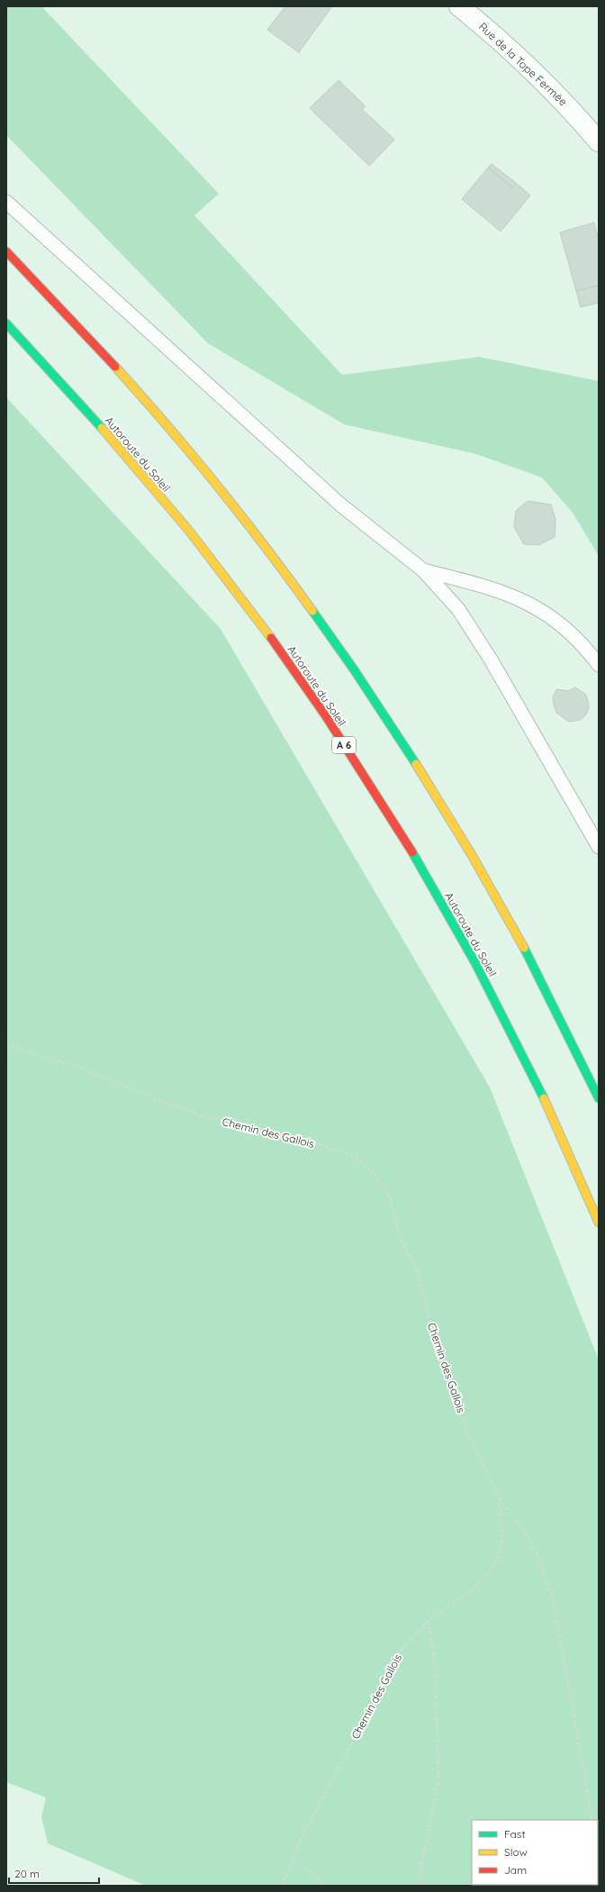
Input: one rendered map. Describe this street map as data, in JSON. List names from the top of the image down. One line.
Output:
{"streets":{"highway":["Autoroute du Soleil","A 6"],"street":["Rue de la Tope Fermée"],"path":["Chemin des Gallois"]},"legend":["Fast","Slow","Jam"],"scale_bar":"20 m"}
